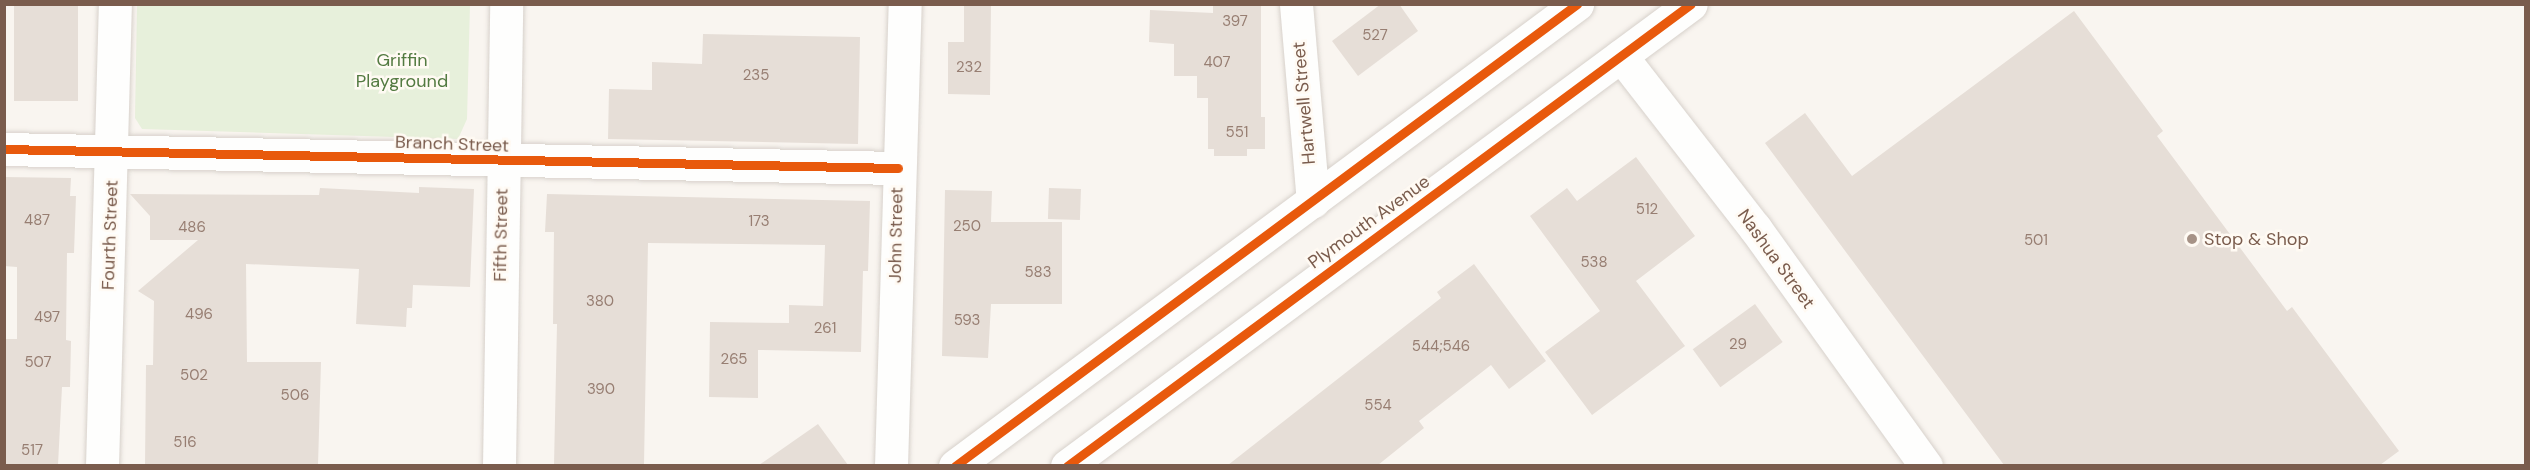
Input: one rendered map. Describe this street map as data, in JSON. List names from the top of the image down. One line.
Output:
{"streets":{"street":["Hartwell Street","Branch Street","Plymouth Avenue","Fourth Street","Fifth Street","John Street","Nashua Street"]},"crossings":[["Branch Street","Fourth Street"],["Branch Street","Fifth Street"],["Branch Street","John Street"],["Plymouth Avenue","Nashua Street"]],"parks":["Griffin Playground"],"places":["Stop & Shop"],"house_numbers":["397","527","407","232","235","551","512","487","173","250","486","501","538","583","380","496","497","593","261","29","544;546","265","507","502","390","506","554","516","517"]}
